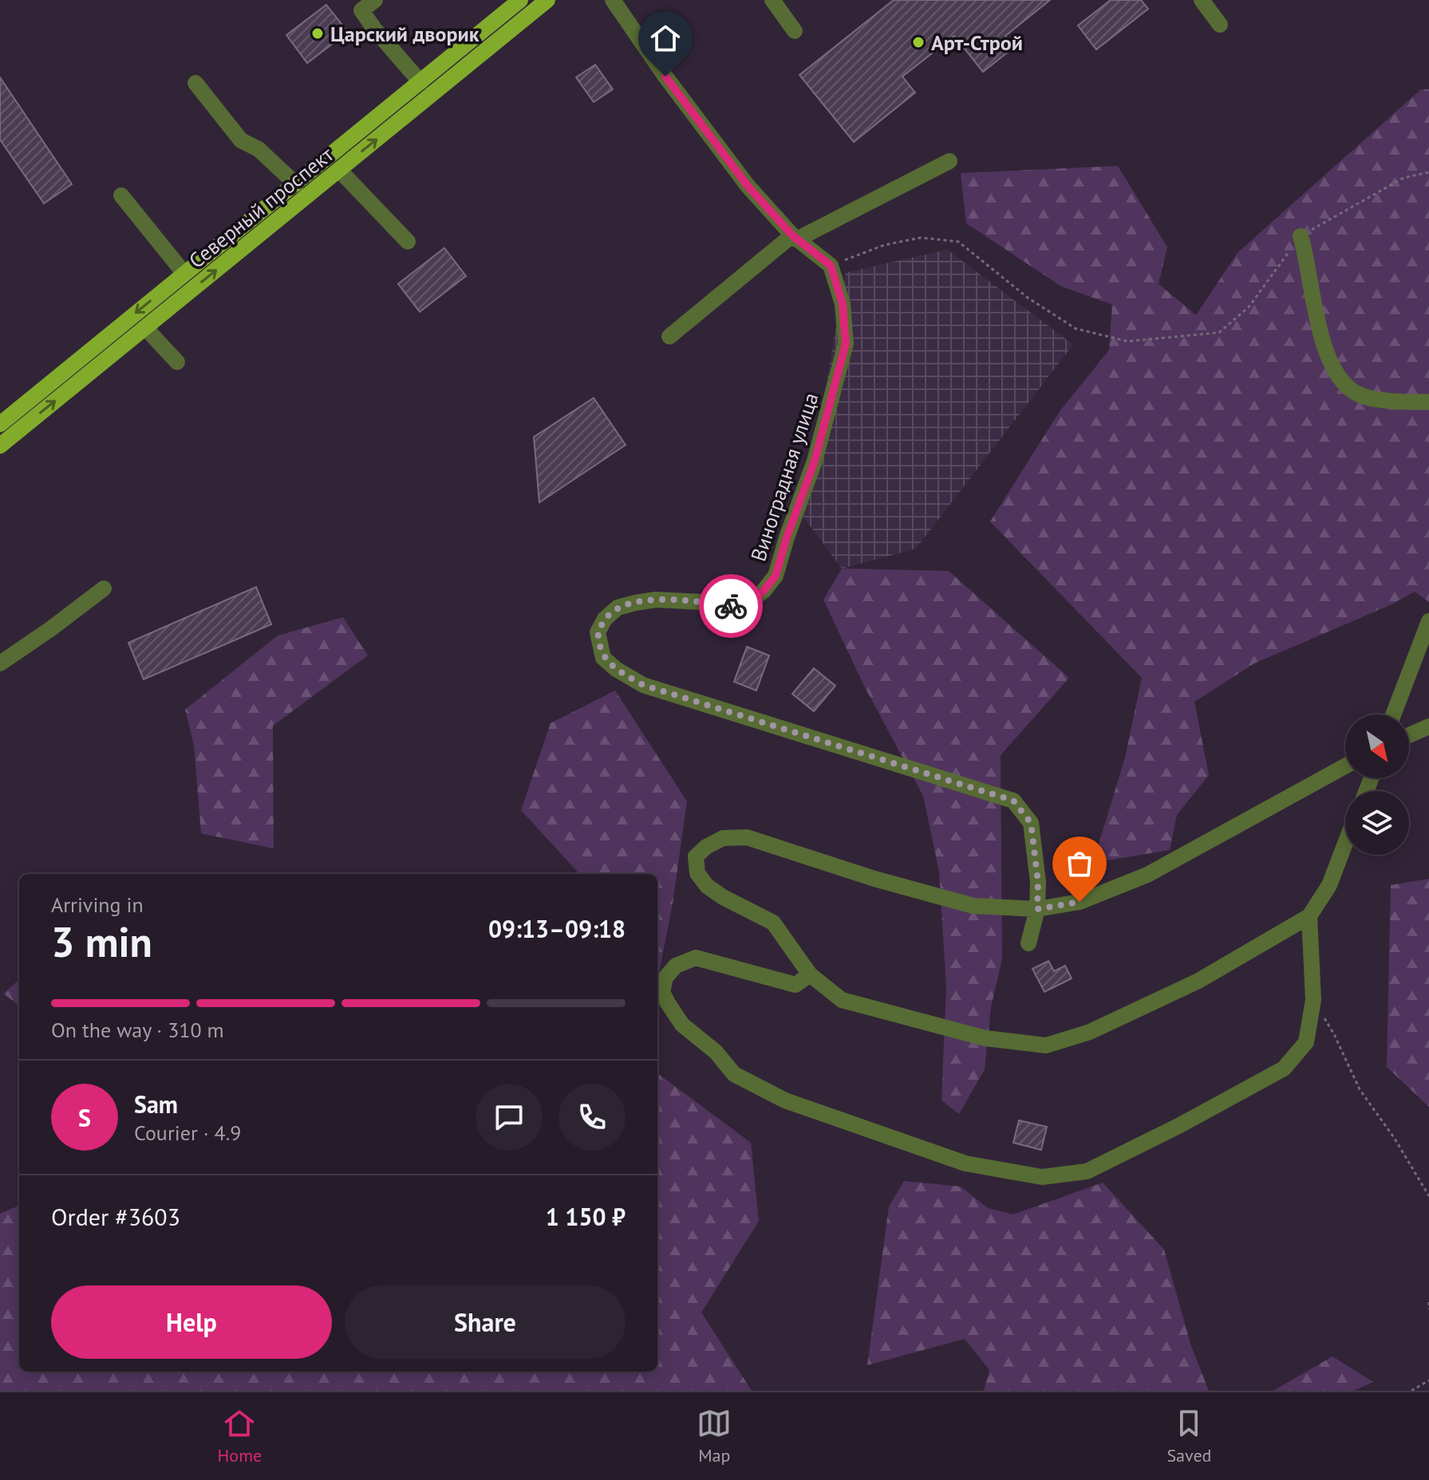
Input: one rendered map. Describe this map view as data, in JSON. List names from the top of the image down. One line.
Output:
{"streets":{"main road":["Северный проспект"],"lane":["Виноградная улица"]},"places":["Царский дворик","Арт-Строй"],"north":"bottom right","page":{"heading":["3 min","Arriving in","09:13–09:18"],"panel":["Sam","Courier · 4.9","Order #3603","1 150 ₽"],"bar":"On the way · 310 m","round":"S","buttons":["Help","Share"],"tabs":["Home","Map","Saved"]}}
